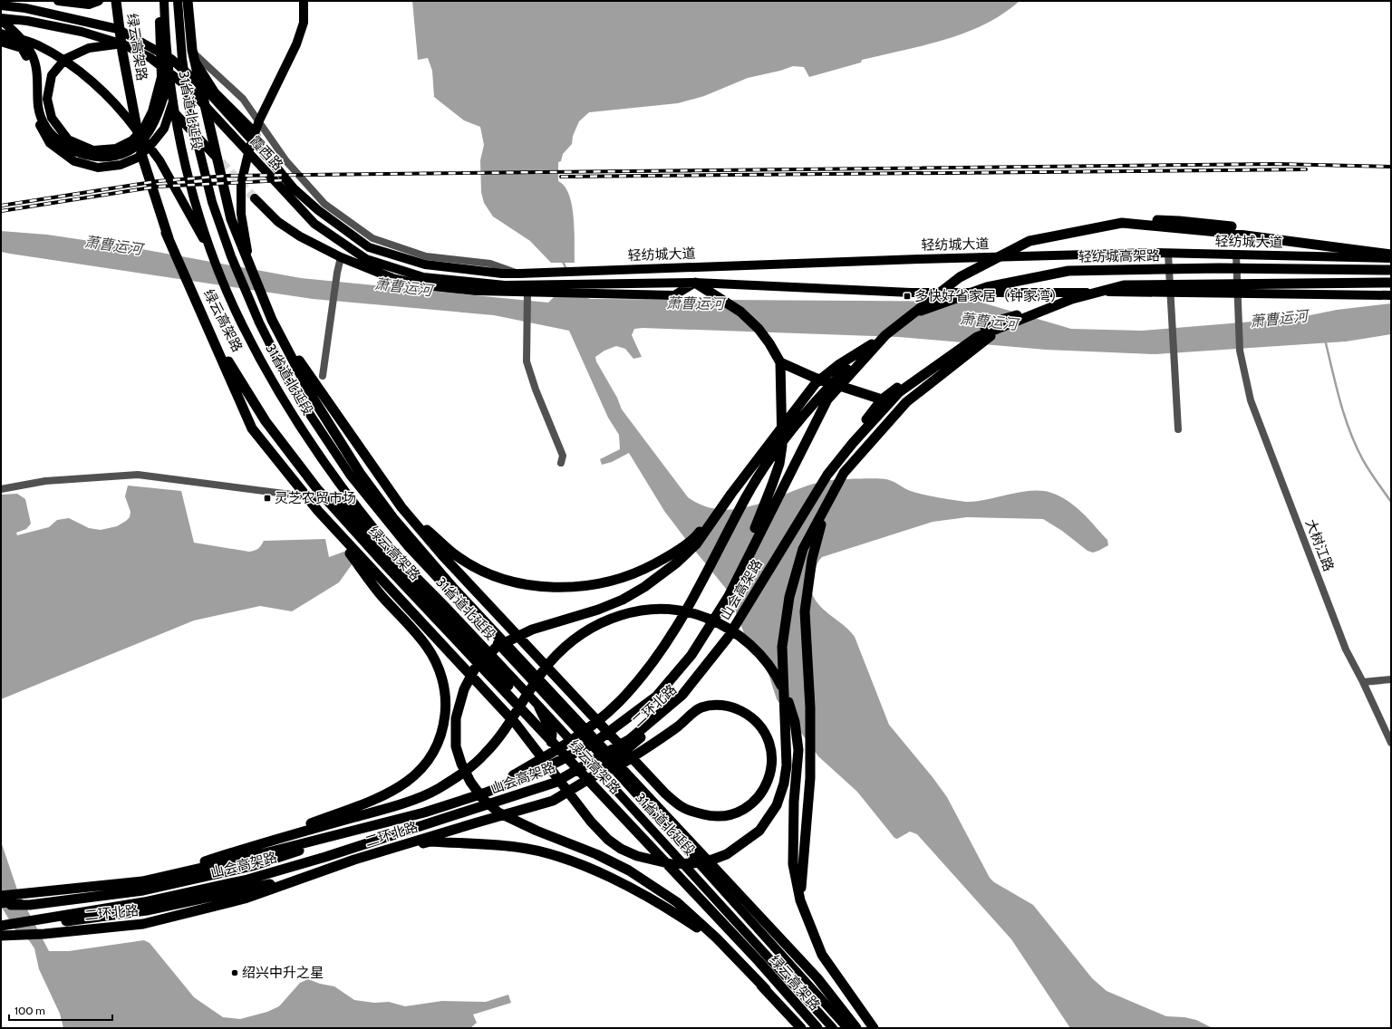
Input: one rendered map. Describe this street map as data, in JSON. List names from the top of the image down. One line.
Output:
{"streets":{"highway":["绿云高架路","轻纺城高架路","山会高架路","二环北路"],"main road":["31省道北延段","霞西路","轻纺城大道"],"street":["大树江路"]},"crossings":[["31省道北延段","二环北路"],["霞西路","轻纺城大道"],["轻纺城大道","大树江路"],["轻纺城高架路","山会高架路"],["山会高架路","二环北路"]],"water":["萧曹运河"],"places":{"transit":["多快好省家居（钟家湾）","灵芝农贸市场"],"other":["绍兴中升之星"]},"scale_bar":"100 m"}
